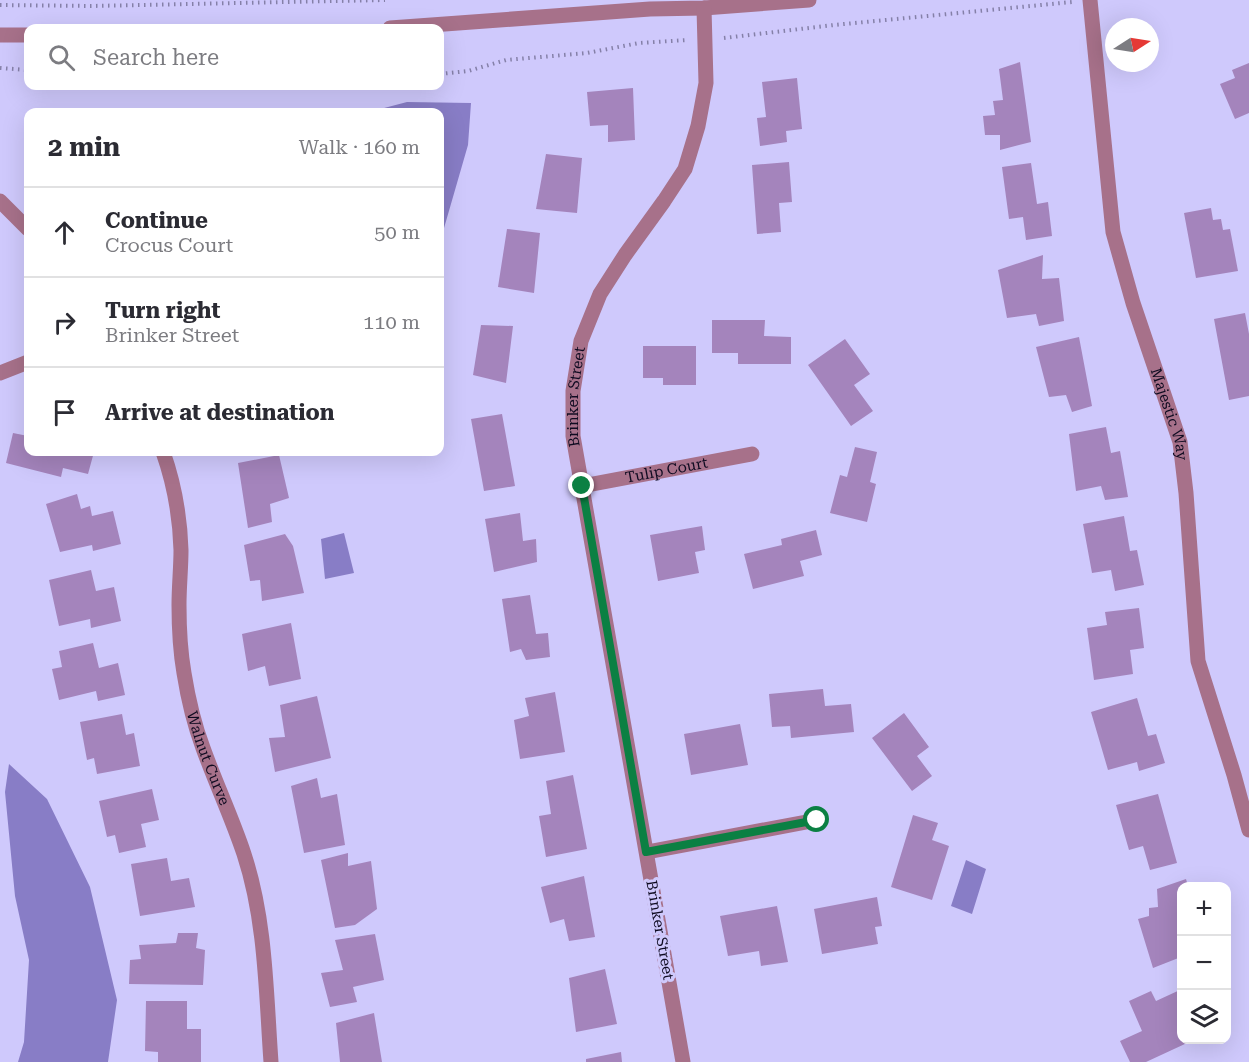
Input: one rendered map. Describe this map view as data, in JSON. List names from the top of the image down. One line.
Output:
{"streets":{"street":["Brinker Street","Majestic Way","Tulip Court","Walnut Curve"]},"crossings":[["Brinker Street","Tulip Court"]],"north":"right","page":{"search":"Search here","heading":["2 min","Walk · 160 m"],"list":[["Continue","Crocus Court","50 m"],["Turn right","Brinker Street","110 m"],"Arrive at destination"],"map_buttons":["+","−"]}}
